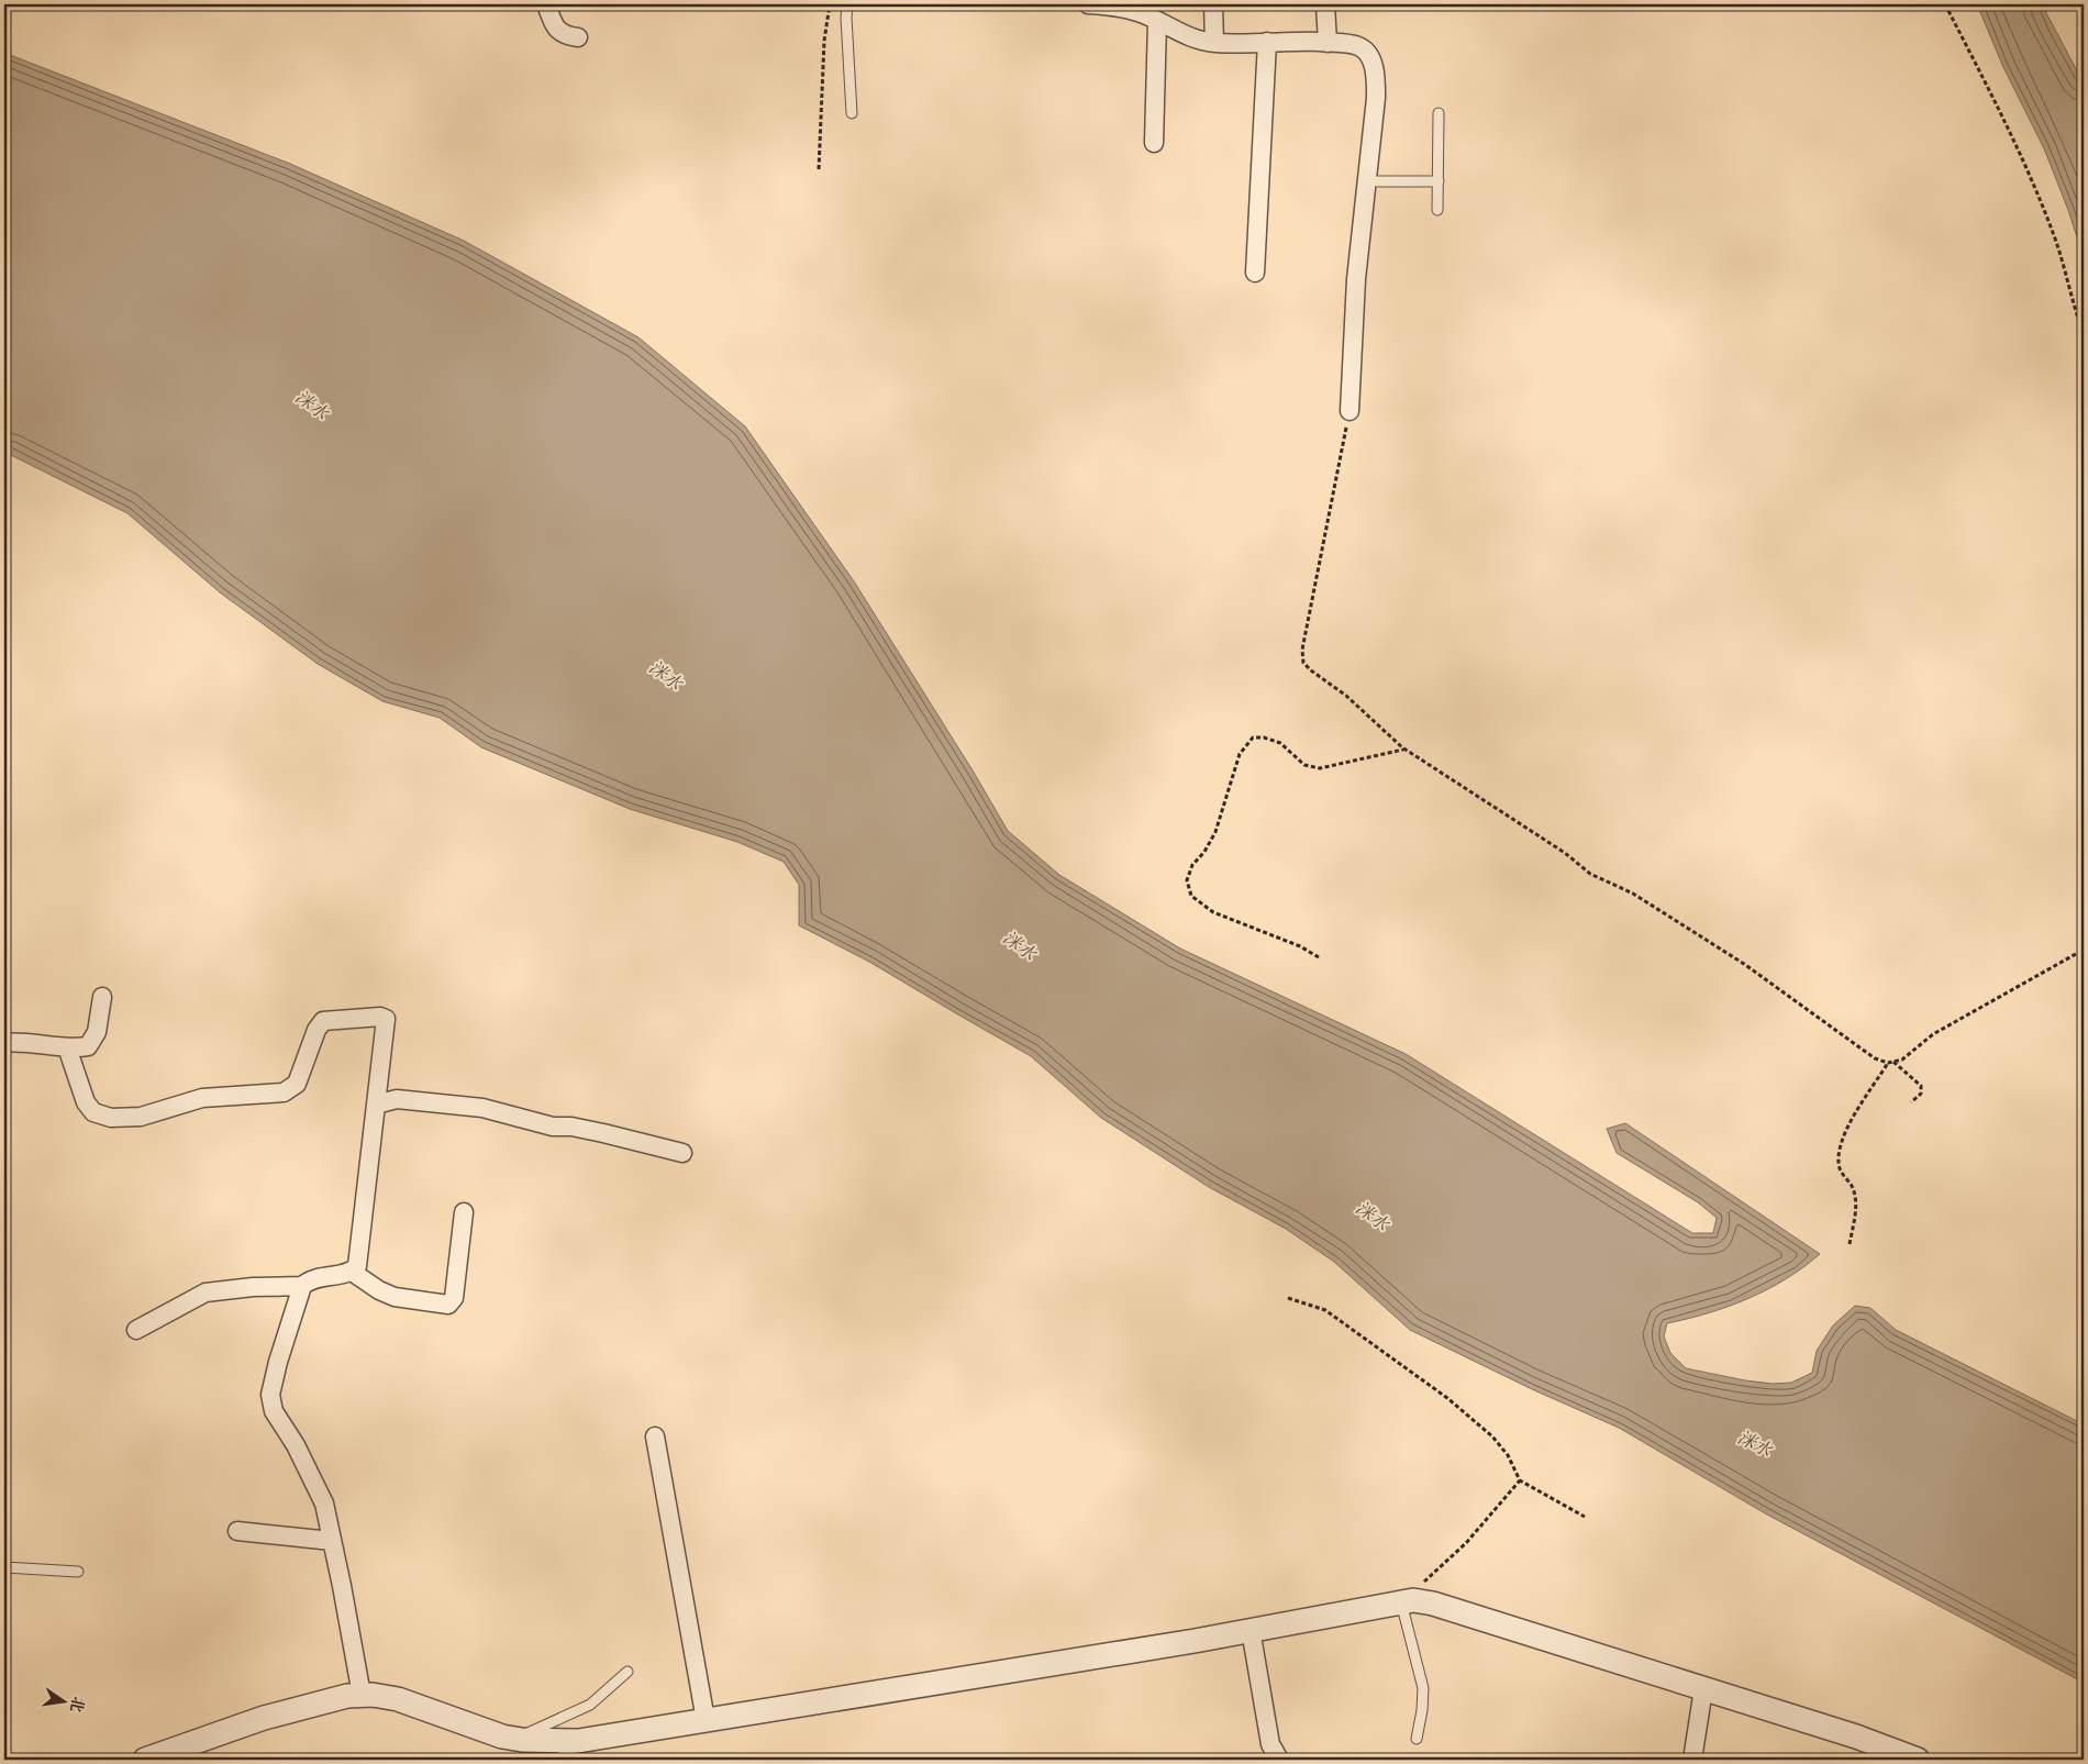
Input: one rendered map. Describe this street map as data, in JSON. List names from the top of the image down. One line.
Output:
{"water":["洣水"],"north":"right"}
